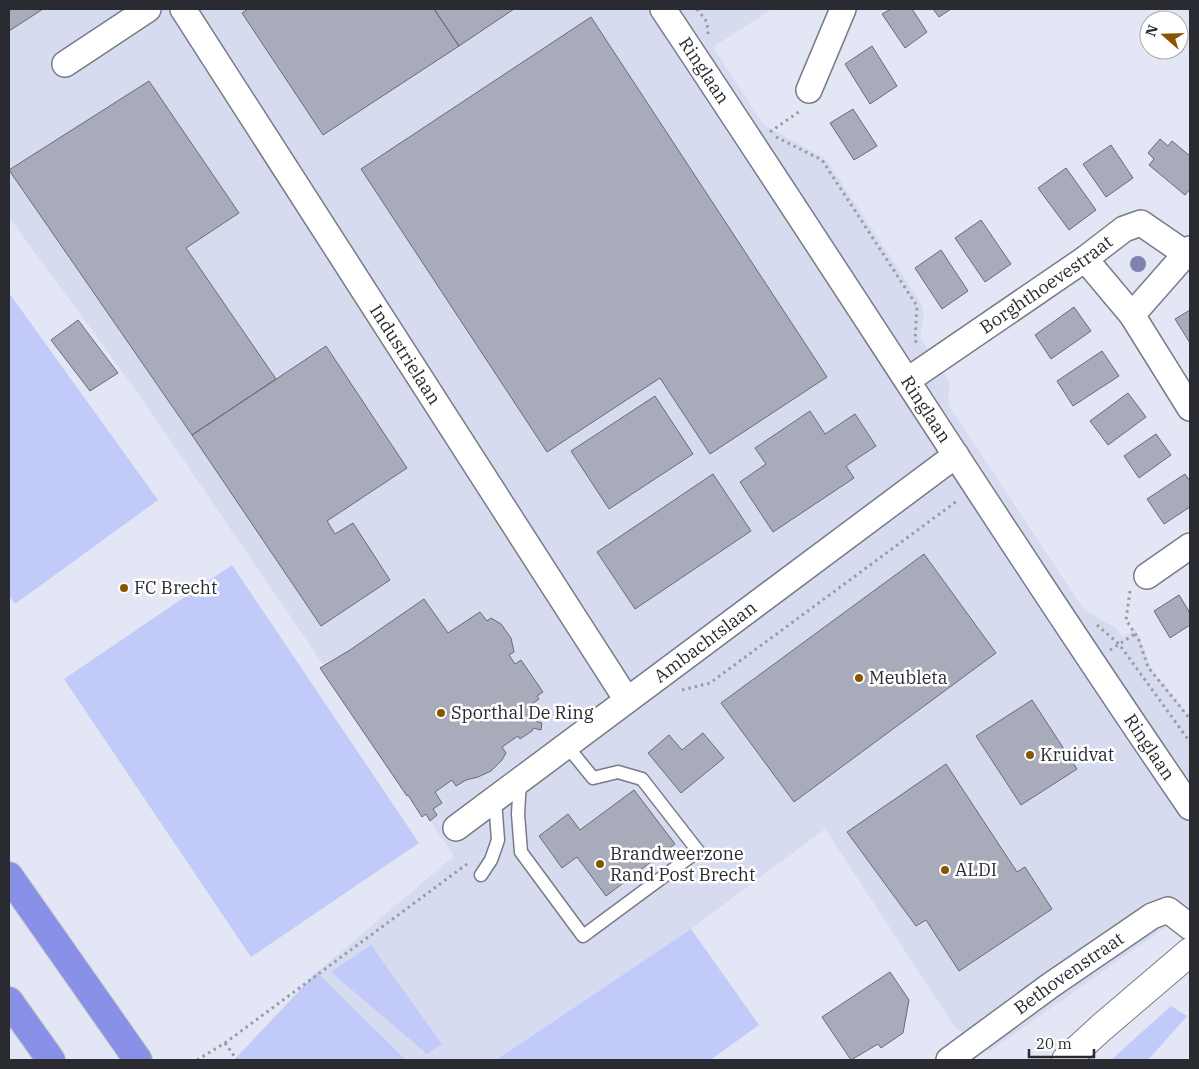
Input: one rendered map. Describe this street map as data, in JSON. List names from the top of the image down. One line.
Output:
{"streets":{"street":["Ringlaan","Borghthoevestraat","Industrielaan","Ambachtslaan","Bethovenstraat"]},"crossings":[["Ringlaan","Borghthoevestraat"],["Ringlaan","Ambachtslaan"],["Industrielaan","Ambachtslaan"]],"places":["FC Brecht","Meubleta","Sporthal De Ring","Kruidvat","Brandweerzone Rand Post Brecht","ALDI"],"scale_bar":"20 m","north":"left"}
